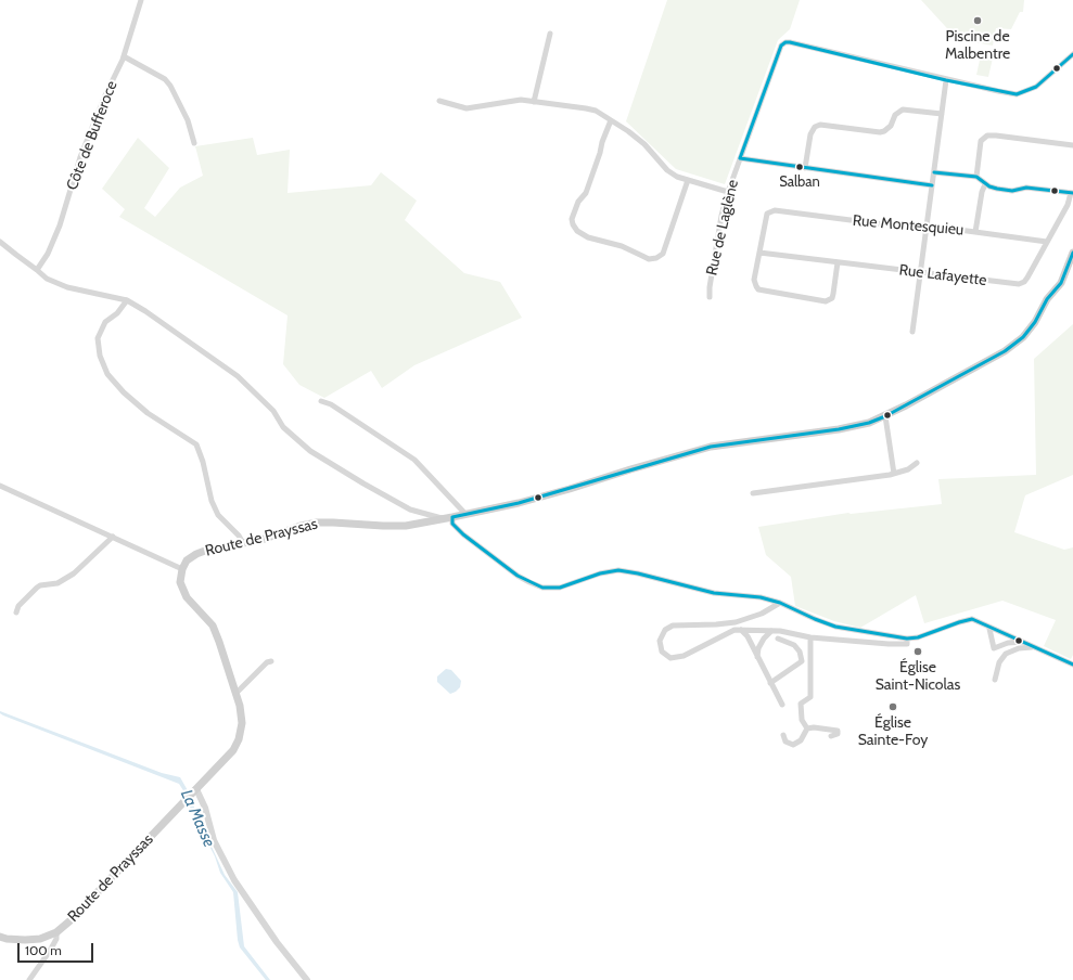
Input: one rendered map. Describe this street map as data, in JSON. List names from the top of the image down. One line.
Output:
{"streets":{"main road":["Route de Prayssas"],"street":["Côte de Bufferoce","Rue Montesquieu","Rue de Laglène","Rue Lafayette"]},"crossings":[["Rue Montesquieu","Rue Lafayette"]],"water":["La Masse"],"places":["Piscine de Malbentre","Salban","Église Saint-Nicolas","Église Sainte-Foy"],"scale_bar":"100 m"}
